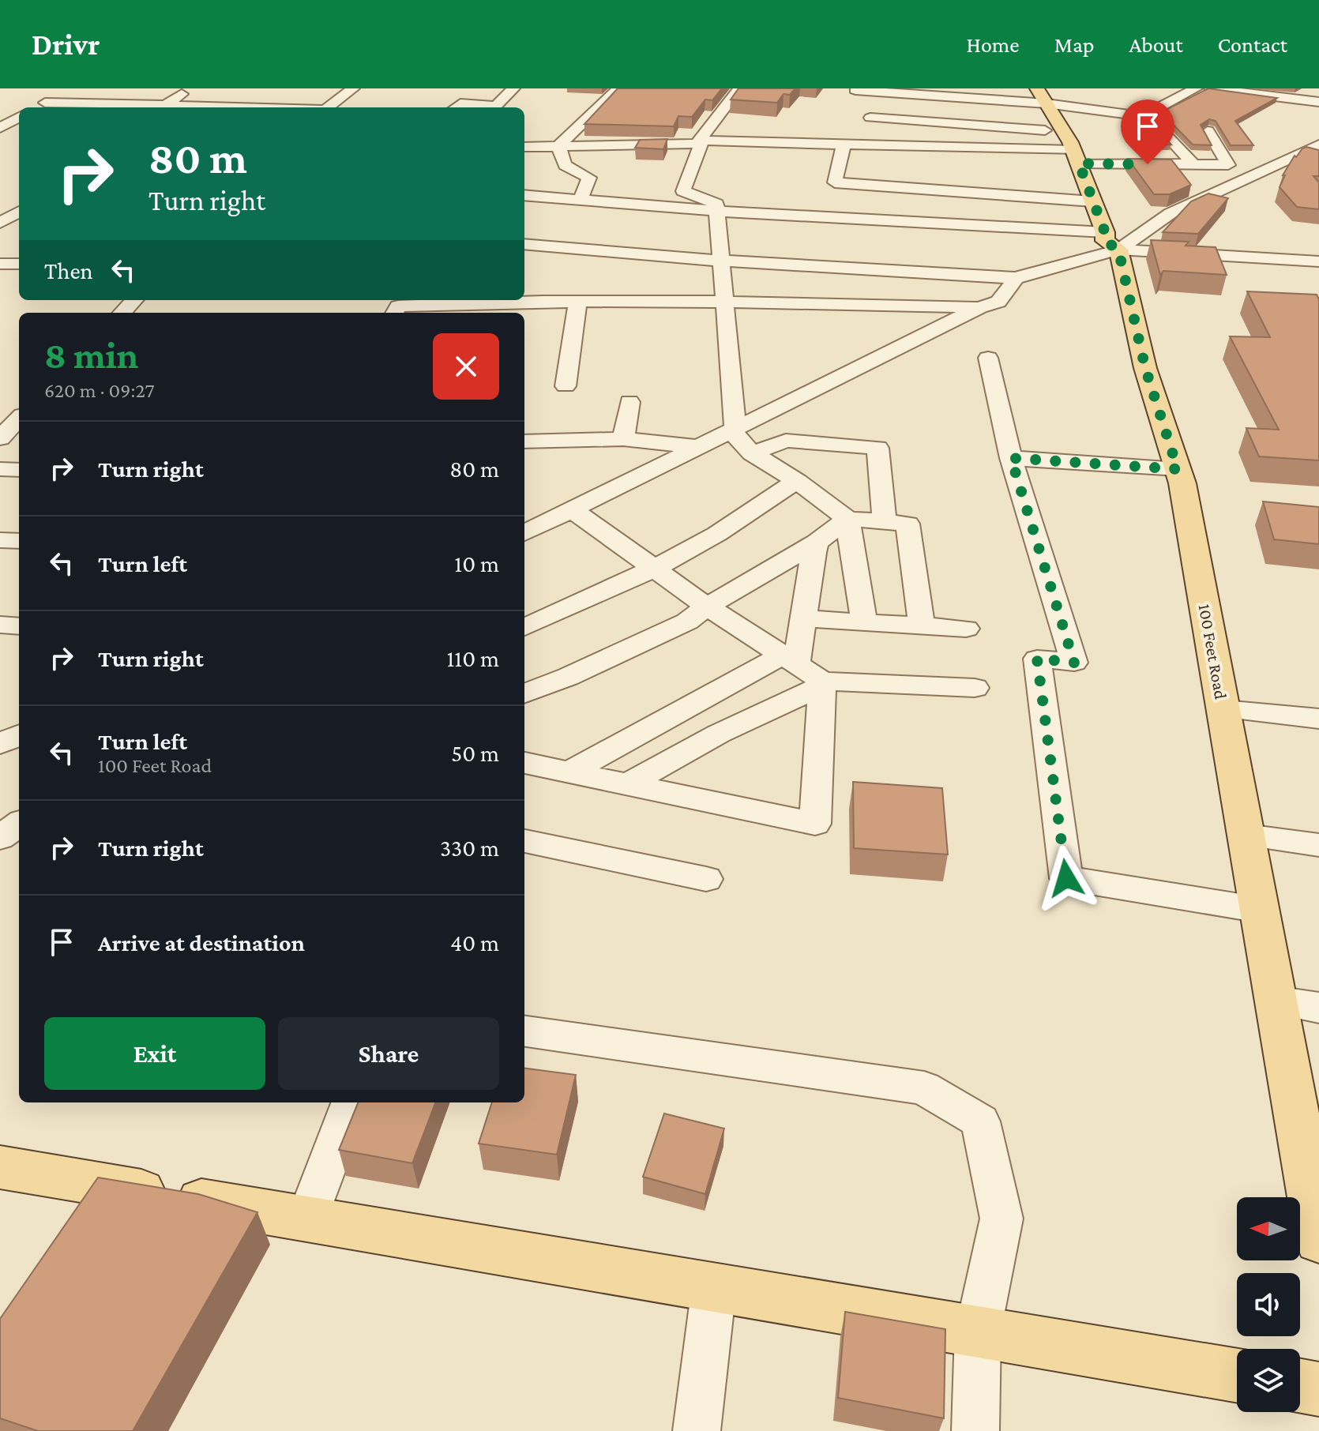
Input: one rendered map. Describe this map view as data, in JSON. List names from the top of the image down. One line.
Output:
{"streets":{"main road":["100 Feet Road"]},"north":"left","page":{"header":"Drivr","nav":["Home","Map","About","Contact"],"turn":["80 m","Turn right"],"then":"Then","heading":["8 min","620 m · 09:27"],"list":[{"name":"Turn right","value":"80 m"},{"name":"Turn left","value":"10 m"},{"name":"Turn right","value":"110 m"},{"name":"Turn left","note":"100 Feet Road","value":"50 m"},{"name":"Turn right","value":"330 m"},{"name":"Arrive at destination","value":"40 m"}],"buttons":["Exit","Share"]}}
